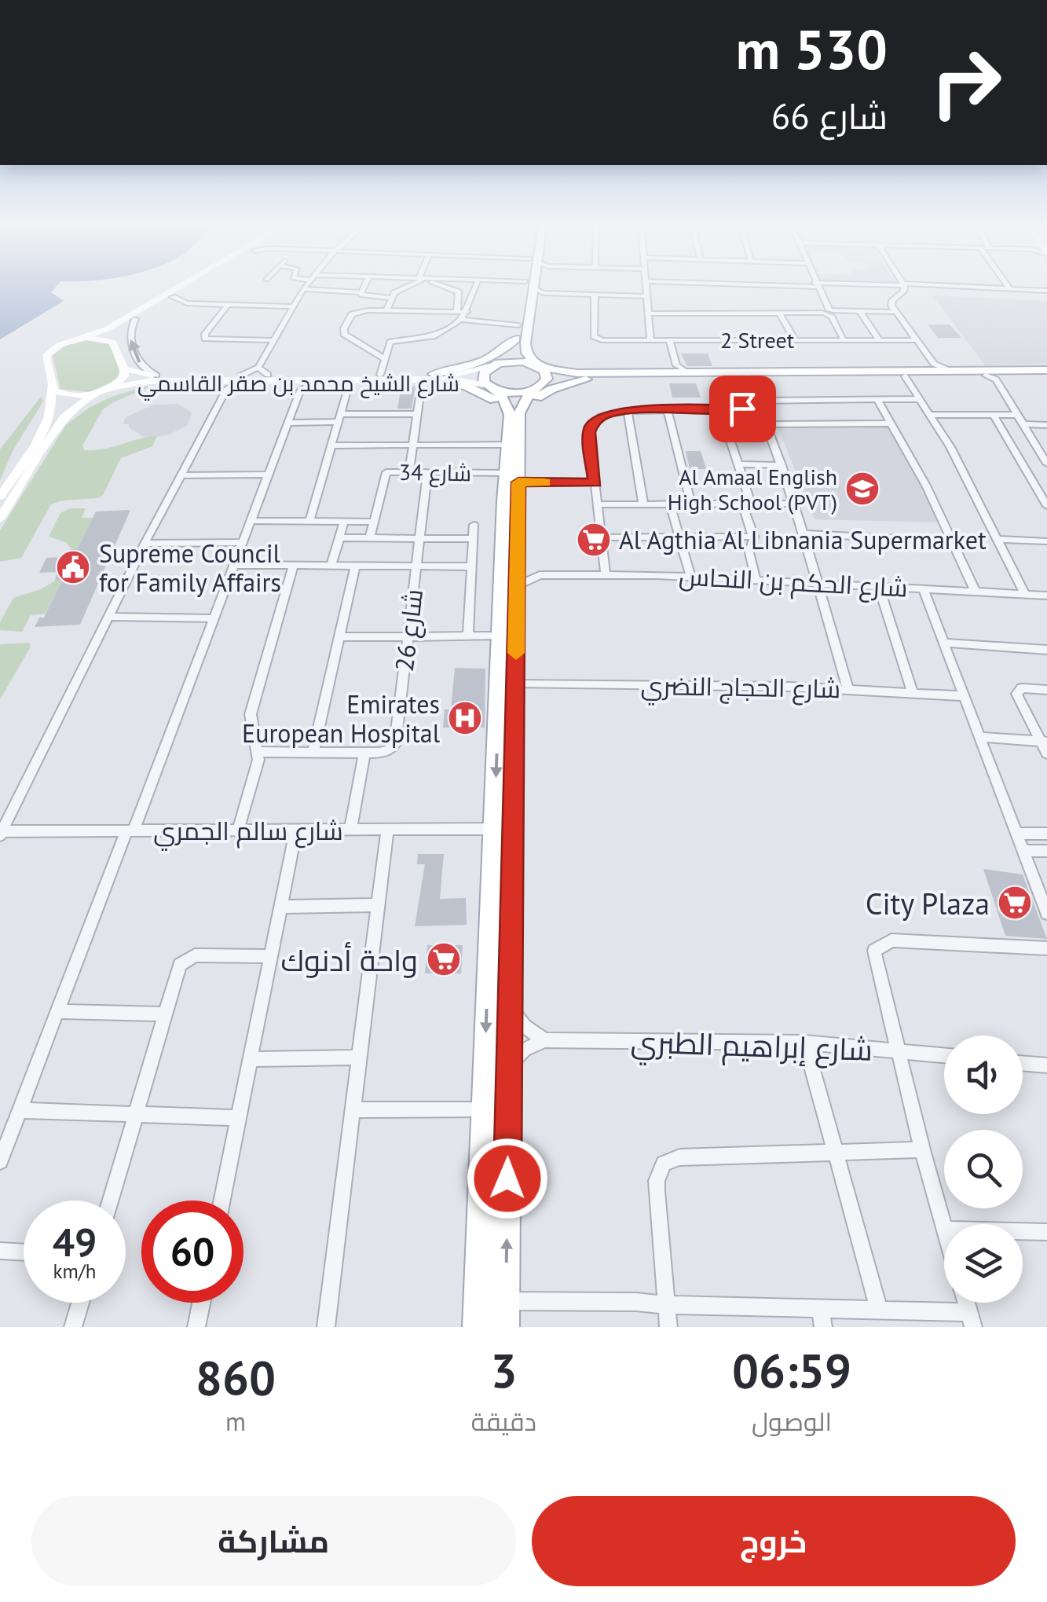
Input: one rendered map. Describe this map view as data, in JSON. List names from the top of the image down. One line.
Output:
{"streets":{"main road":["شارع الشيخ محمد بن صقر القاسمي"],"street":["2 Street","شارع 34","شارع الحكم بن النحاس","شارع 26","شارع الحجاج النضري","شارع سالم الجمري","شارع إبراهيم الطبري"]},"crossings":[["شارع 34","شارع 26"]],"places":{"school or university":["Al Amaal English High School (PVT)"],"supermarket":["Al Agthia Al Libnania Supermarket","City Plaza","واحة أدنوك"],"public building":["Supreme Council for Family Affairs"],"hospital":["Emirates European Hospital"]},"page":{"turn":["530 m","شارع 66"],"speed":"49 km/h","limit":"60","eta":["06:59","الوصول","3","دقيقة","860","m"],"buttons":["خروج","مشاركة"]}}
